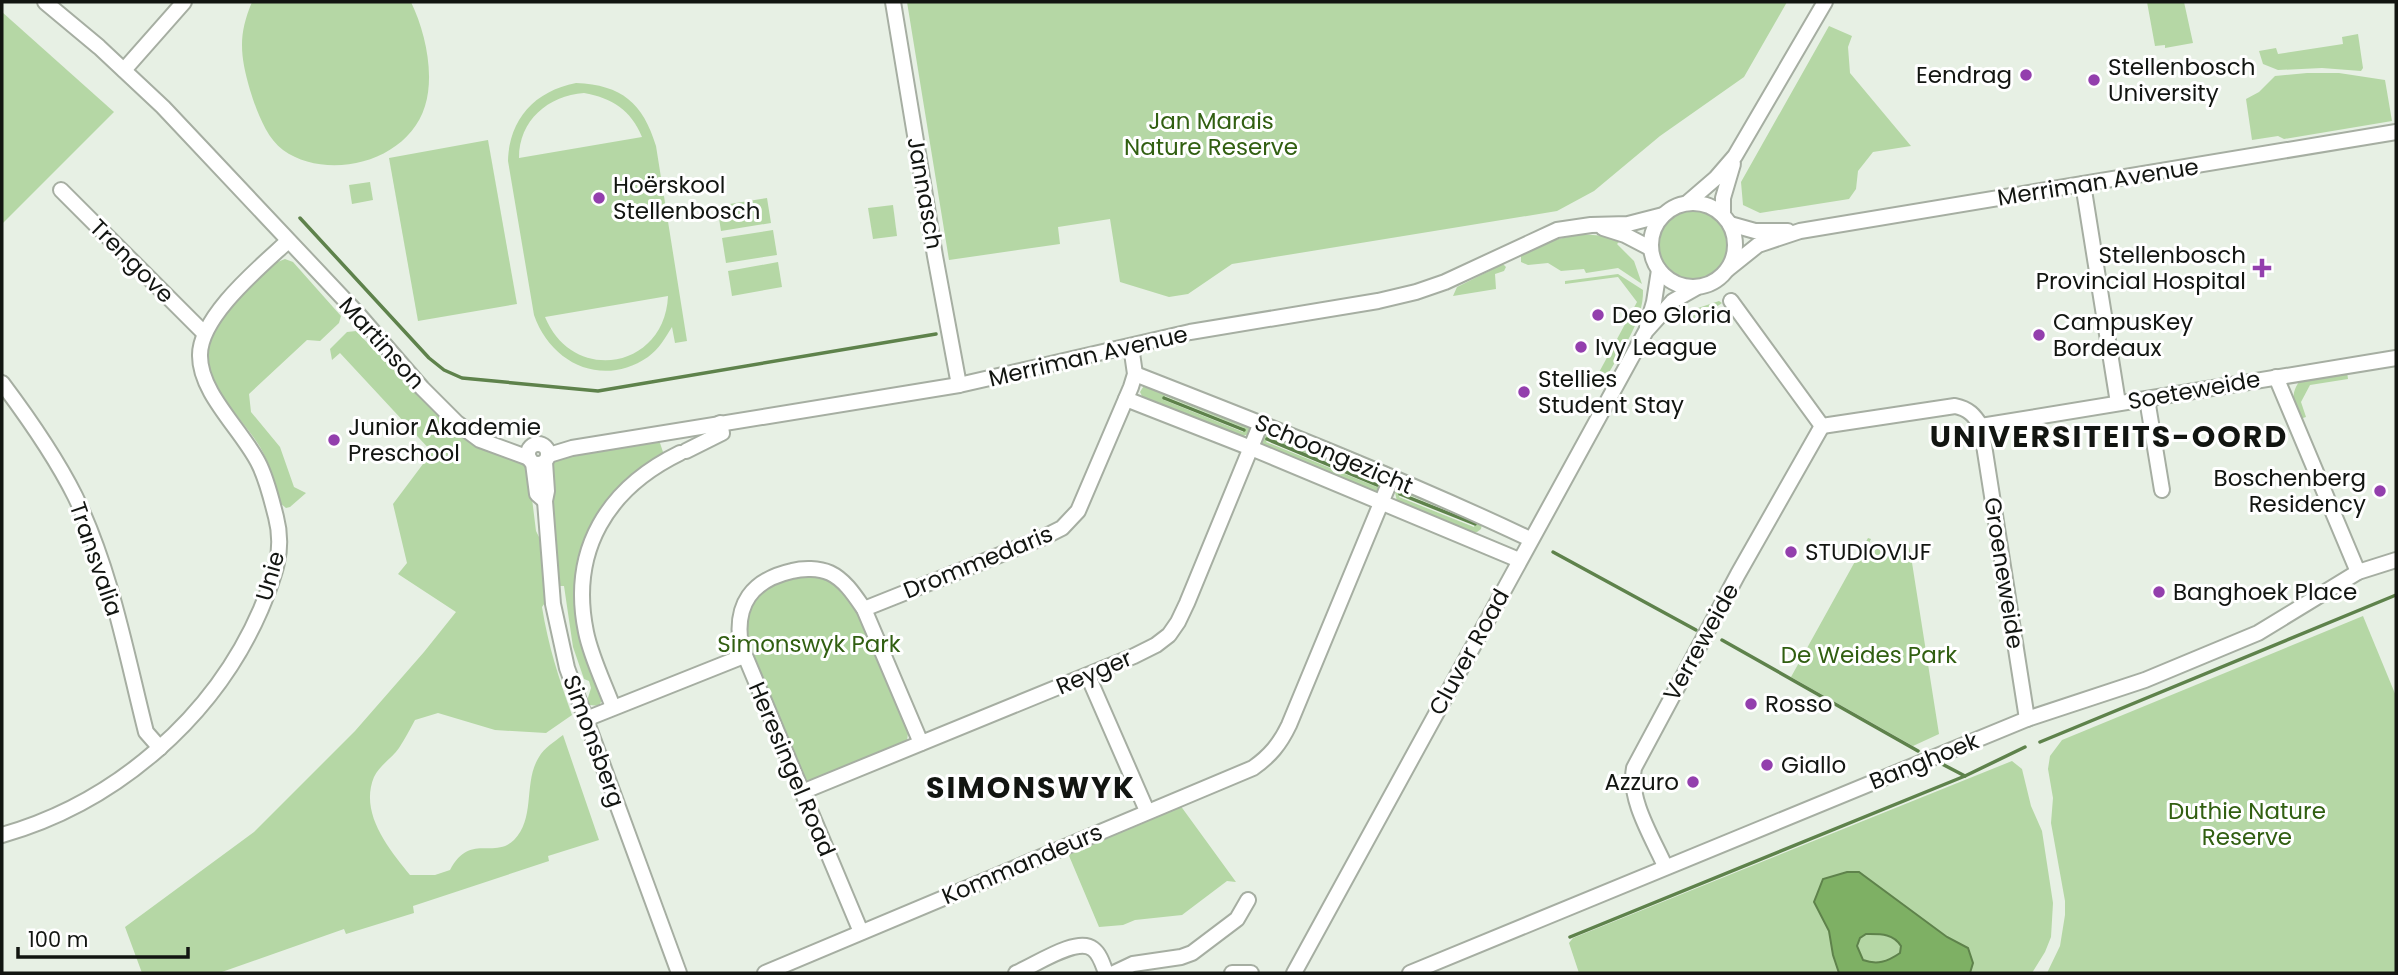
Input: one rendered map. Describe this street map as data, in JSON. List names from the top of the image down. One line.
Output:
{"streets":{"street":["Merriman Avenue","Jannasch","Trengove","Martinson","Soeteweide","Schoongezicht","Transvalia","Drommedaris","Groeneweide","Unie","Verreweide","Cluver Road","Reyger","Simonsberg","Banghoek","Heresingel Road","Kommandeurs"]},"crossings":[["Merriman Avenue","Jannasch"],["Merriman Avenue","Martinson"],["Merriman Avenue","Drommedaris"],["Merriman Avenue","Cluver Road"],["Merriman Avenue","Simonsberg"],["Trengove","Unie"],["Martinson","Simonsberg"],["Soeteweide","Groeneweide"],["Schoongezicht","Drommedaris"],["Schoongezicht","Cluver Road"],["Schoongezicht","Reyger"],["Schoongezicht","Kommandeurs"],["Transvalia","Unie"],["Drommedaris","Heresingel Road"],["Groeneweide","Banghoek"],["Verreweide","Banghoek"],["Reyger","Heresingel Road"],["Heresingel Road","Kommandeurs"]],"districts":["UNIVERSITEITS-OORD","SIMONSWYK"],"parks":["Jan Marais Nature Reserve","Simonswyk Park","De Weides Park","Duthie Nature Reserve"],"places":{"other":["Eendrag","Stellenbosch University","Hoërskool Stellenbosch","Deo Gloria","CampusKey Bordeaux","Ivy League","Stellies Student Stay","Junior Akademie Preschool","Boschenberg Residency","STUDIOVIJF","Banghoek Place","Rosso","Giallo","Azzuro"],"health":["Stellenbosch Provincial Hospital"]},"scale_bar":"100 m"}
